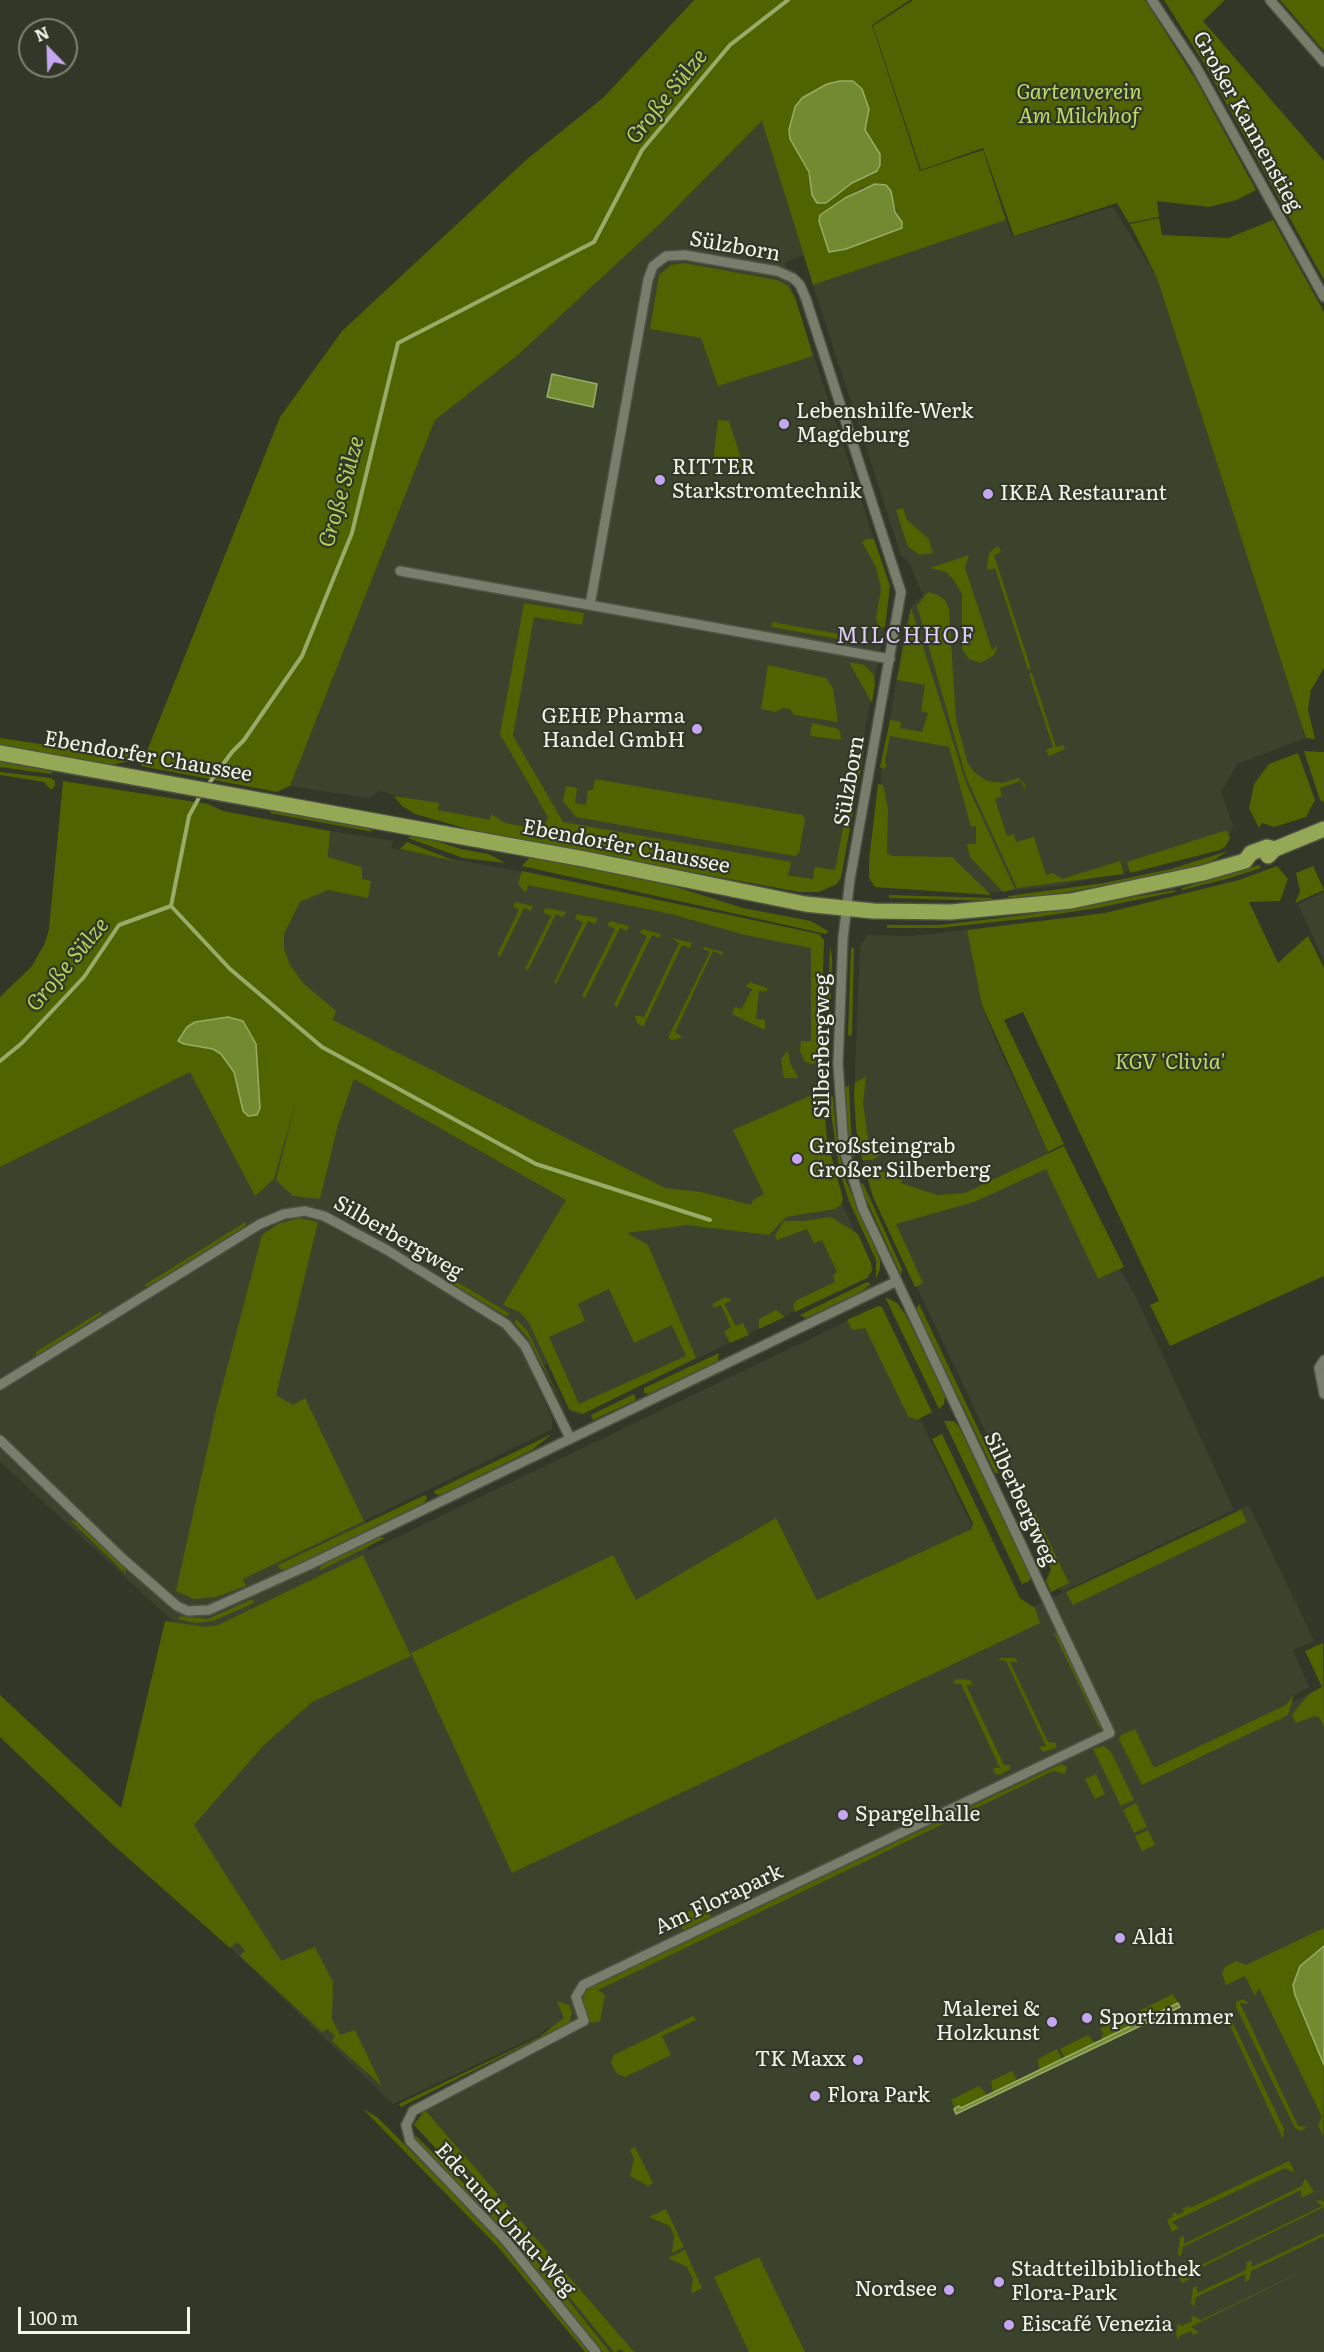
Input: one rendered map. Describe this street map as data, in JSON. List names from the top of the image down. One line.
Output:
{"streets":{"main road":["Ebendorfer Chaussee"],"street":["Großer Kannenstieg","Sülzborn","Silberbergweg","Am Florapark","Ede-und-Unku-Weg"]},"crossings":[["Sülzborn","Ebendorfer Chaussee"],["Sülzborn","Silberbergweg"],["Ebendorfer Chaussee","Silberbergweg"],["Silberbergweg","Am Florapark"],["Am Florapark","Ede-und-Unku-Weg"]],"districts":["MILCHHOF"],"water":["Große Sülze"],"parks":["Gartenverein Am Milchhof","KGV 'Clivia'"],"places":["Lebenshilfe-Werk Magdeburg","RITTER Starkstromtechnik","IKEA Restaurant","GEHE Pharma Handel GmbH","Großsteingrab Großer Silberberg","Spargelhalle","Aldi","Sportzimmer","Malerei & Holzkunst","TK Maxx","Flora Park","Stadtteilbibliothek Flora-Park","Nordsee","Eiscafé Venezia"],"scale_bar":"100 m","north":"top left"}
